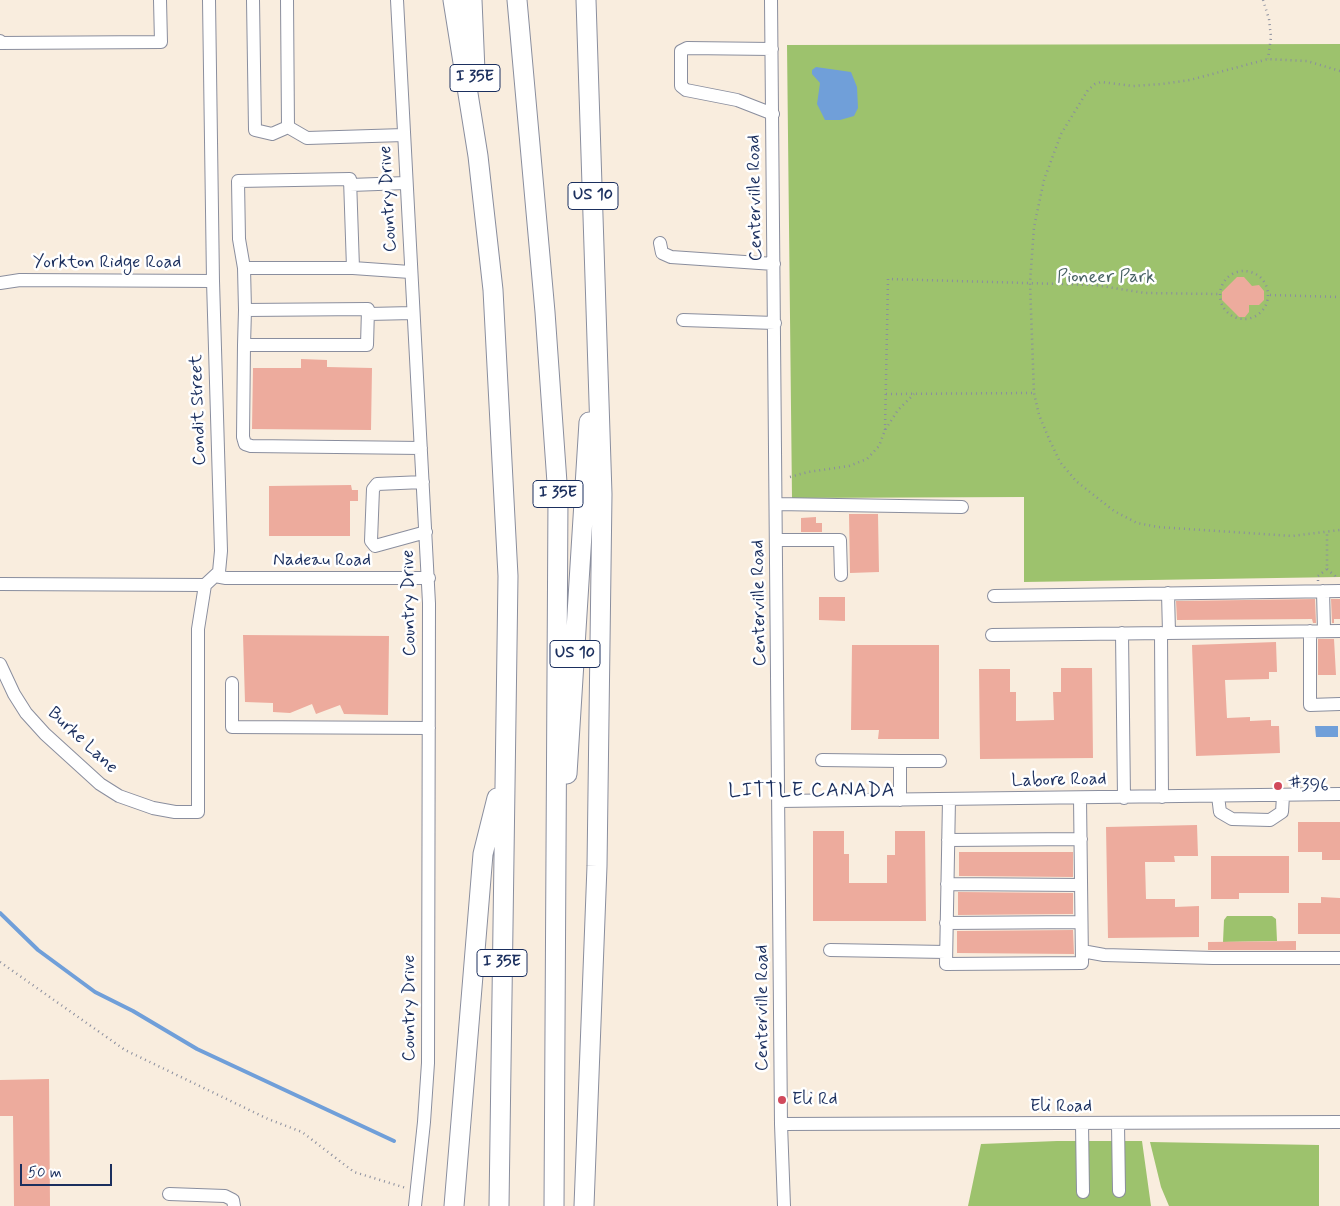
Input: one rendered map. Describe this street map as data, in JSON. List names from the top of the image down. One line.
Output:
{"streets":{"highway":["I 35E","US 10"],"street":["Centerville Road","Country Drive","Yorkton Ridge Road","Condit Street","Nadeau Road","Burke Lane","Labore Road","Eli Road"]},"crossings":[["I 35E","US 10"],["Centerville Road","Labore Road"],["Centerville Road","Eli Road"],["Country Drive","Nadeau Road"],["Yorkton Ridge Road","Condit Street"],["Condit Street","Nadeau Road"],["Condit Street","Burke Lane"]],"districts":["LITTLE CANADA"],"parks":["Pioneer Park"],"places":["#396","Eli Rd"],"scale_bar":"50 m"}
